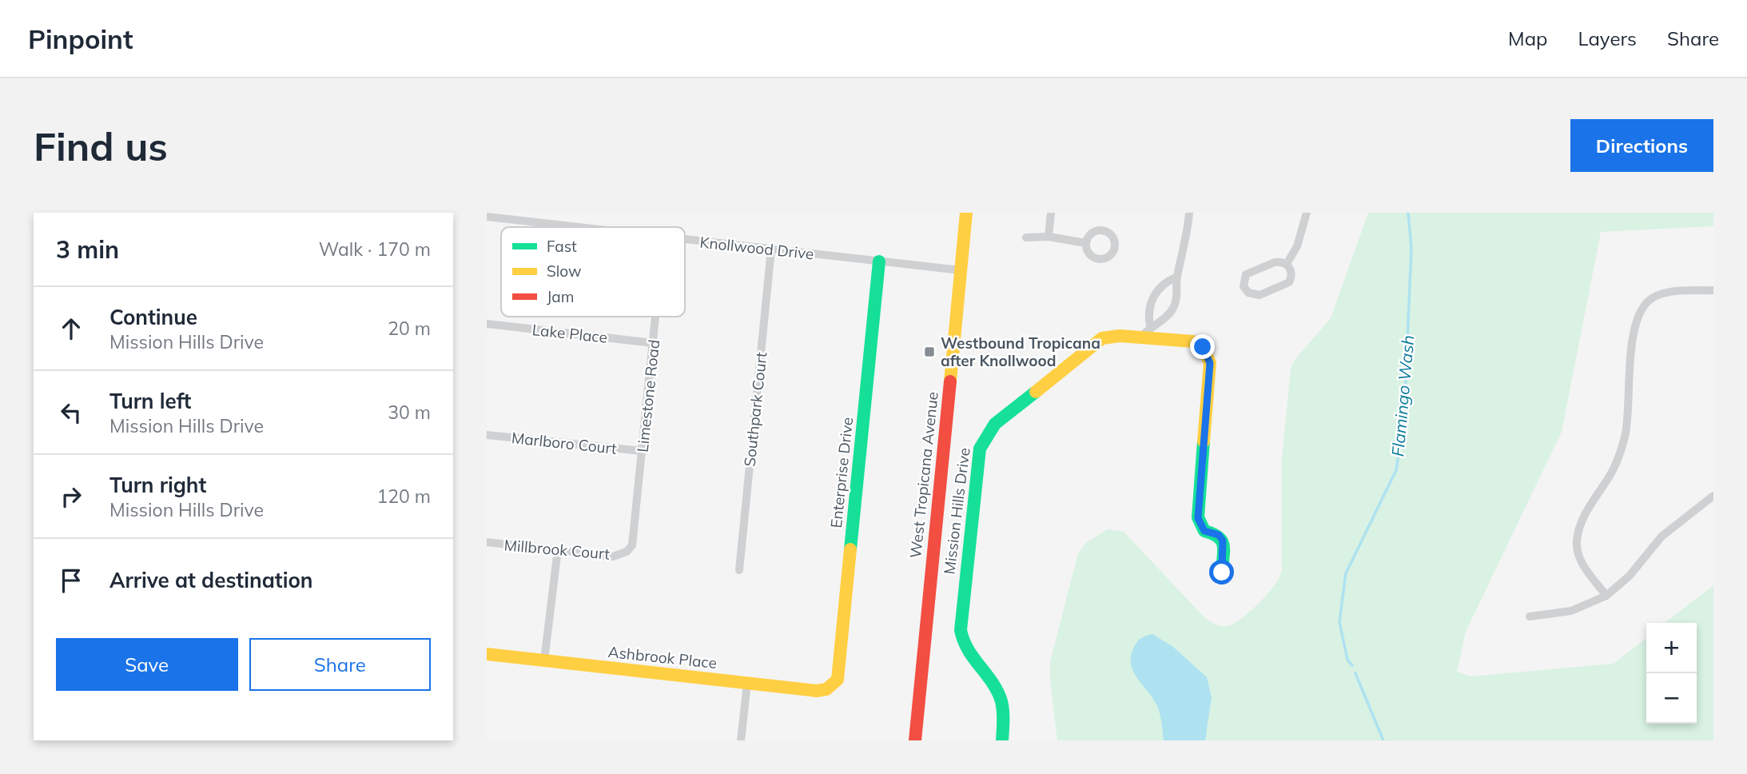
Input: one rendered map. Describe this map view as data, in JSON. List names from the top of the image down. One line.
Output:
{"streets":{"street":["Knollwood Drive","Lake Place","Limestone Road","Southpark Court","Marlboro Court","Enterprise Drive","West Tropicana Avenue","Mission Hills Drive","Millbrook Court","Ashbrook Place"]},"crossings":[["Knollwood Drive","Southpark Court"],["Knollwood Drive","Enterprise Drive"],["Knollwood Drive","West Tropicana Avenue"],["Lake Place","Limestone Road"],["Limestone Road","Marlboro Court"],["Limestone Road","Millbrook Court"],["Enterprise Drive","Ashbrook Place"]],"water":["Flamingo Wash"],"places":{"transit":["Westbound Tropicana after Knollwood"]},"legend":["Fast","Slow","Jam"],"page":{"header":"Pinpoint","nav":["Map","Layers","Share"],"buttons":["Directions",["Save","Share"]],"title":"Find us","heading":["3 min","Walk · 170 m"],"list":[["Continue","Mission Hills Drive","20 m"],["Turn left","Mission Hills Drive","30 m"],["Turn right","Mission Hills Drive","120 m"],"Arrive at destination"],"map_buttons":["+","−"]}}
